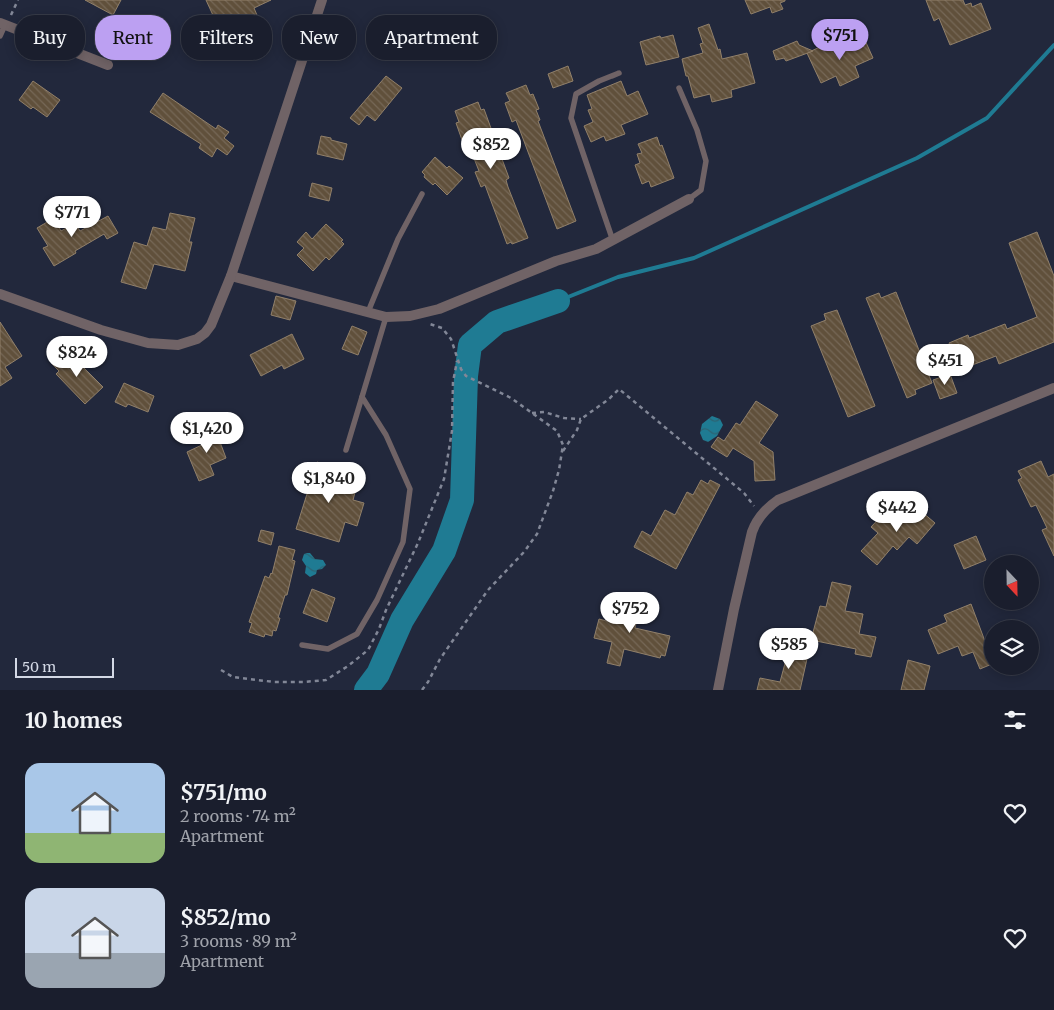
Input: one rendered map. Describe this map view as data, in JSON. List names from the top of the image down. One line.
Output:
{"scale_bar":"50 m","north":"bottom","page":{"chip":["Buy","Rent","Filters","New","Apartment"],"price":["$751","$852","$771","$824","$451","$1,420","$1,840","$442","$752","$585"],"scale":"50 m","heading":"10 homes","list":[{"name":"$751/mo","note":"2 rooms · 74 m² · Apartment"},{"name":"$852/mo","note":"3 rooms · 89 m² · Apartment"}]}}
